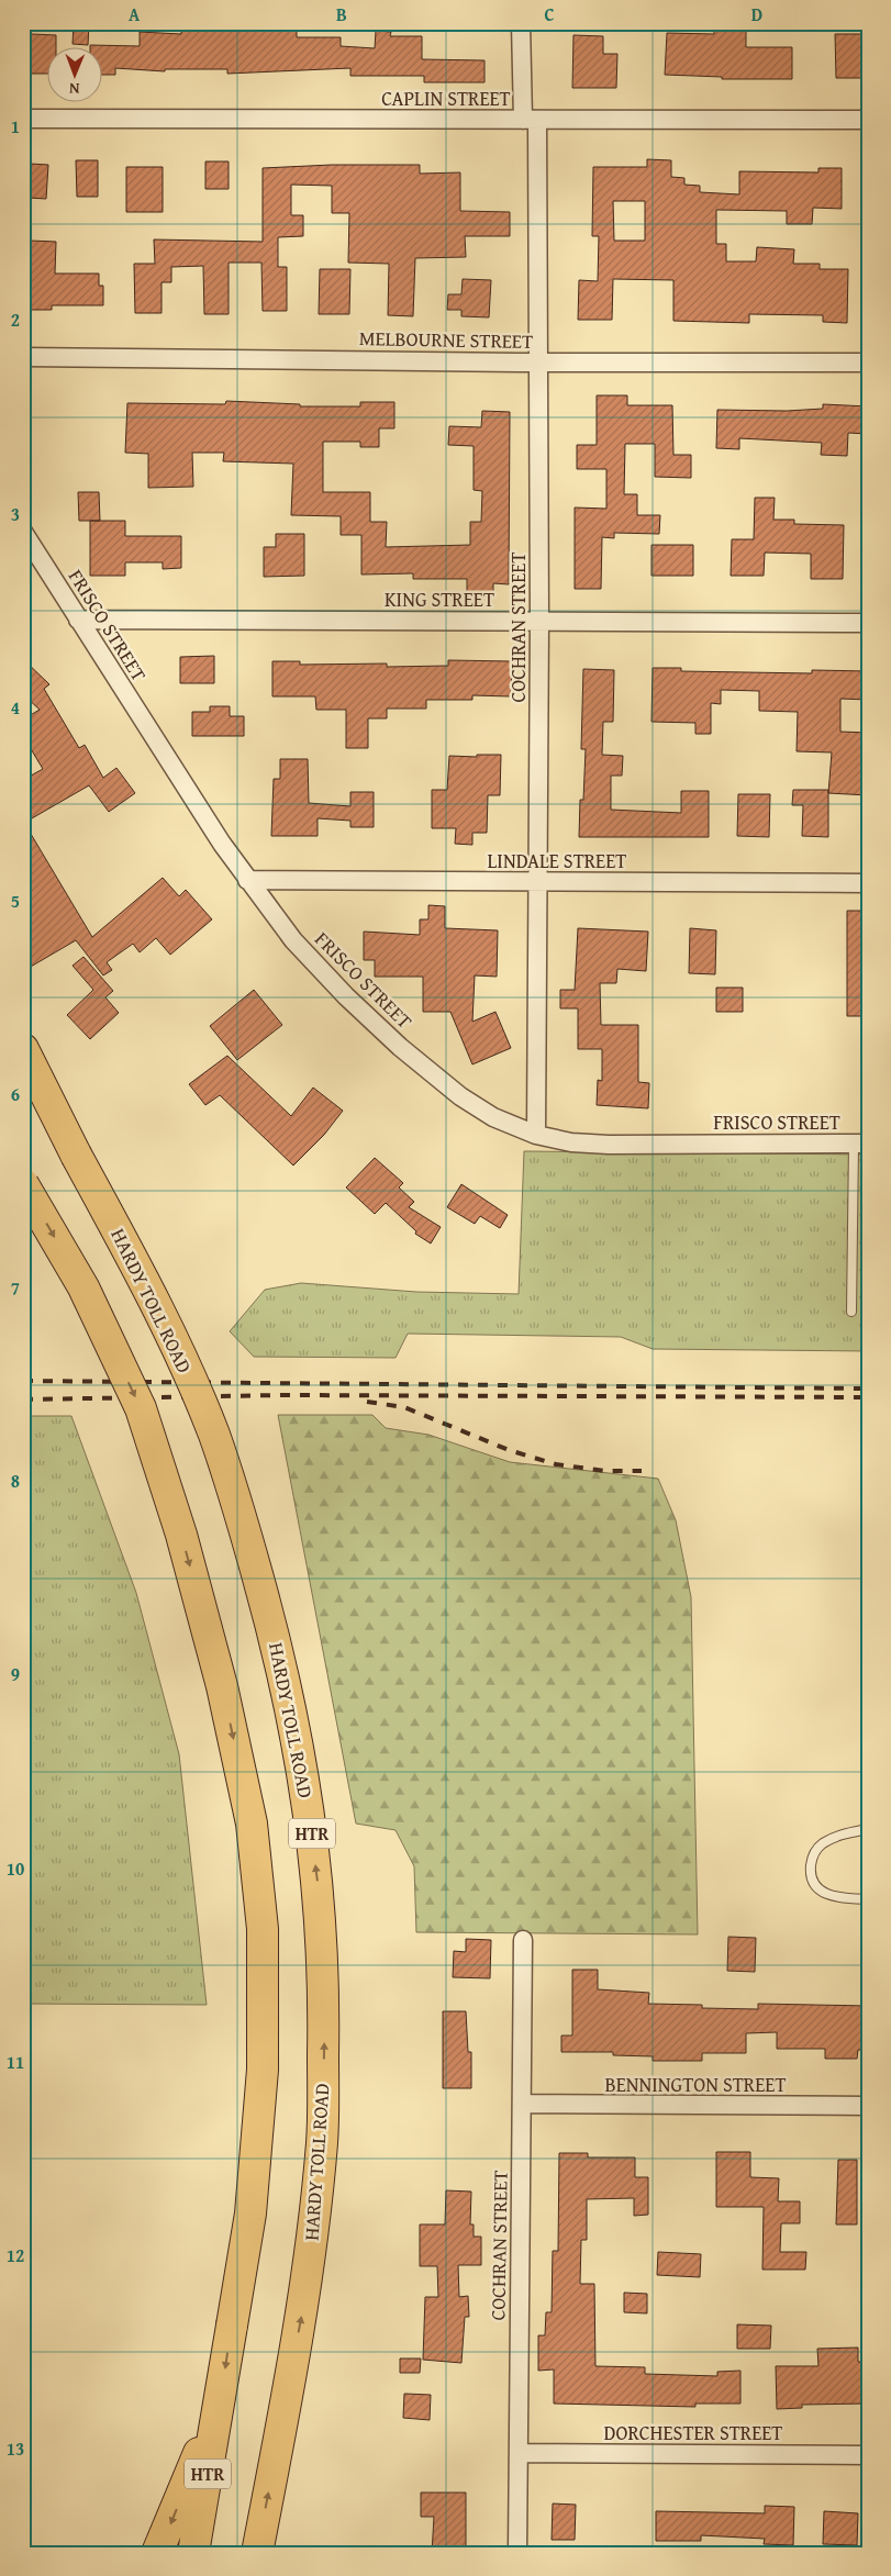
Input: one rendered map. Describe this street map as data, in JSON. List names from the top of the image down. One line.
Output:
{"streets":{"highway":["HARDY TOLL ROAD","HTR"],"street":["CAPLIN STREET","MELBOURNE STREET","KING STREET","FRISCO STREET","COCHRAN STREET","LINDALE STREET","BENNINGTON STREET","DORCHESTER STREET"]},"crossings":[["CAPLIN STREET","COCHRAN STREET"],["MELBOURNE STREET","COCHRAN STREET"],["KING STREET","FRISCO STREET"],["KING STREET","COCHRAN STREET"],["FRISCO STREET","COCHRAN STREET"],["FRISCO STREET","LINDALE STREET"],["COCHRAN STREET","LINDALE STREET"],["COCHRAN STREET","BENNINGTON STREET"],["COCHRAN STREET","DORCHESTER STREET"]],"north":"bottom","grid":{"columns":["A","B","C","D"],"rows":["1","2","3","4","5","6","7","8","9","10","11","12","13"]}}
